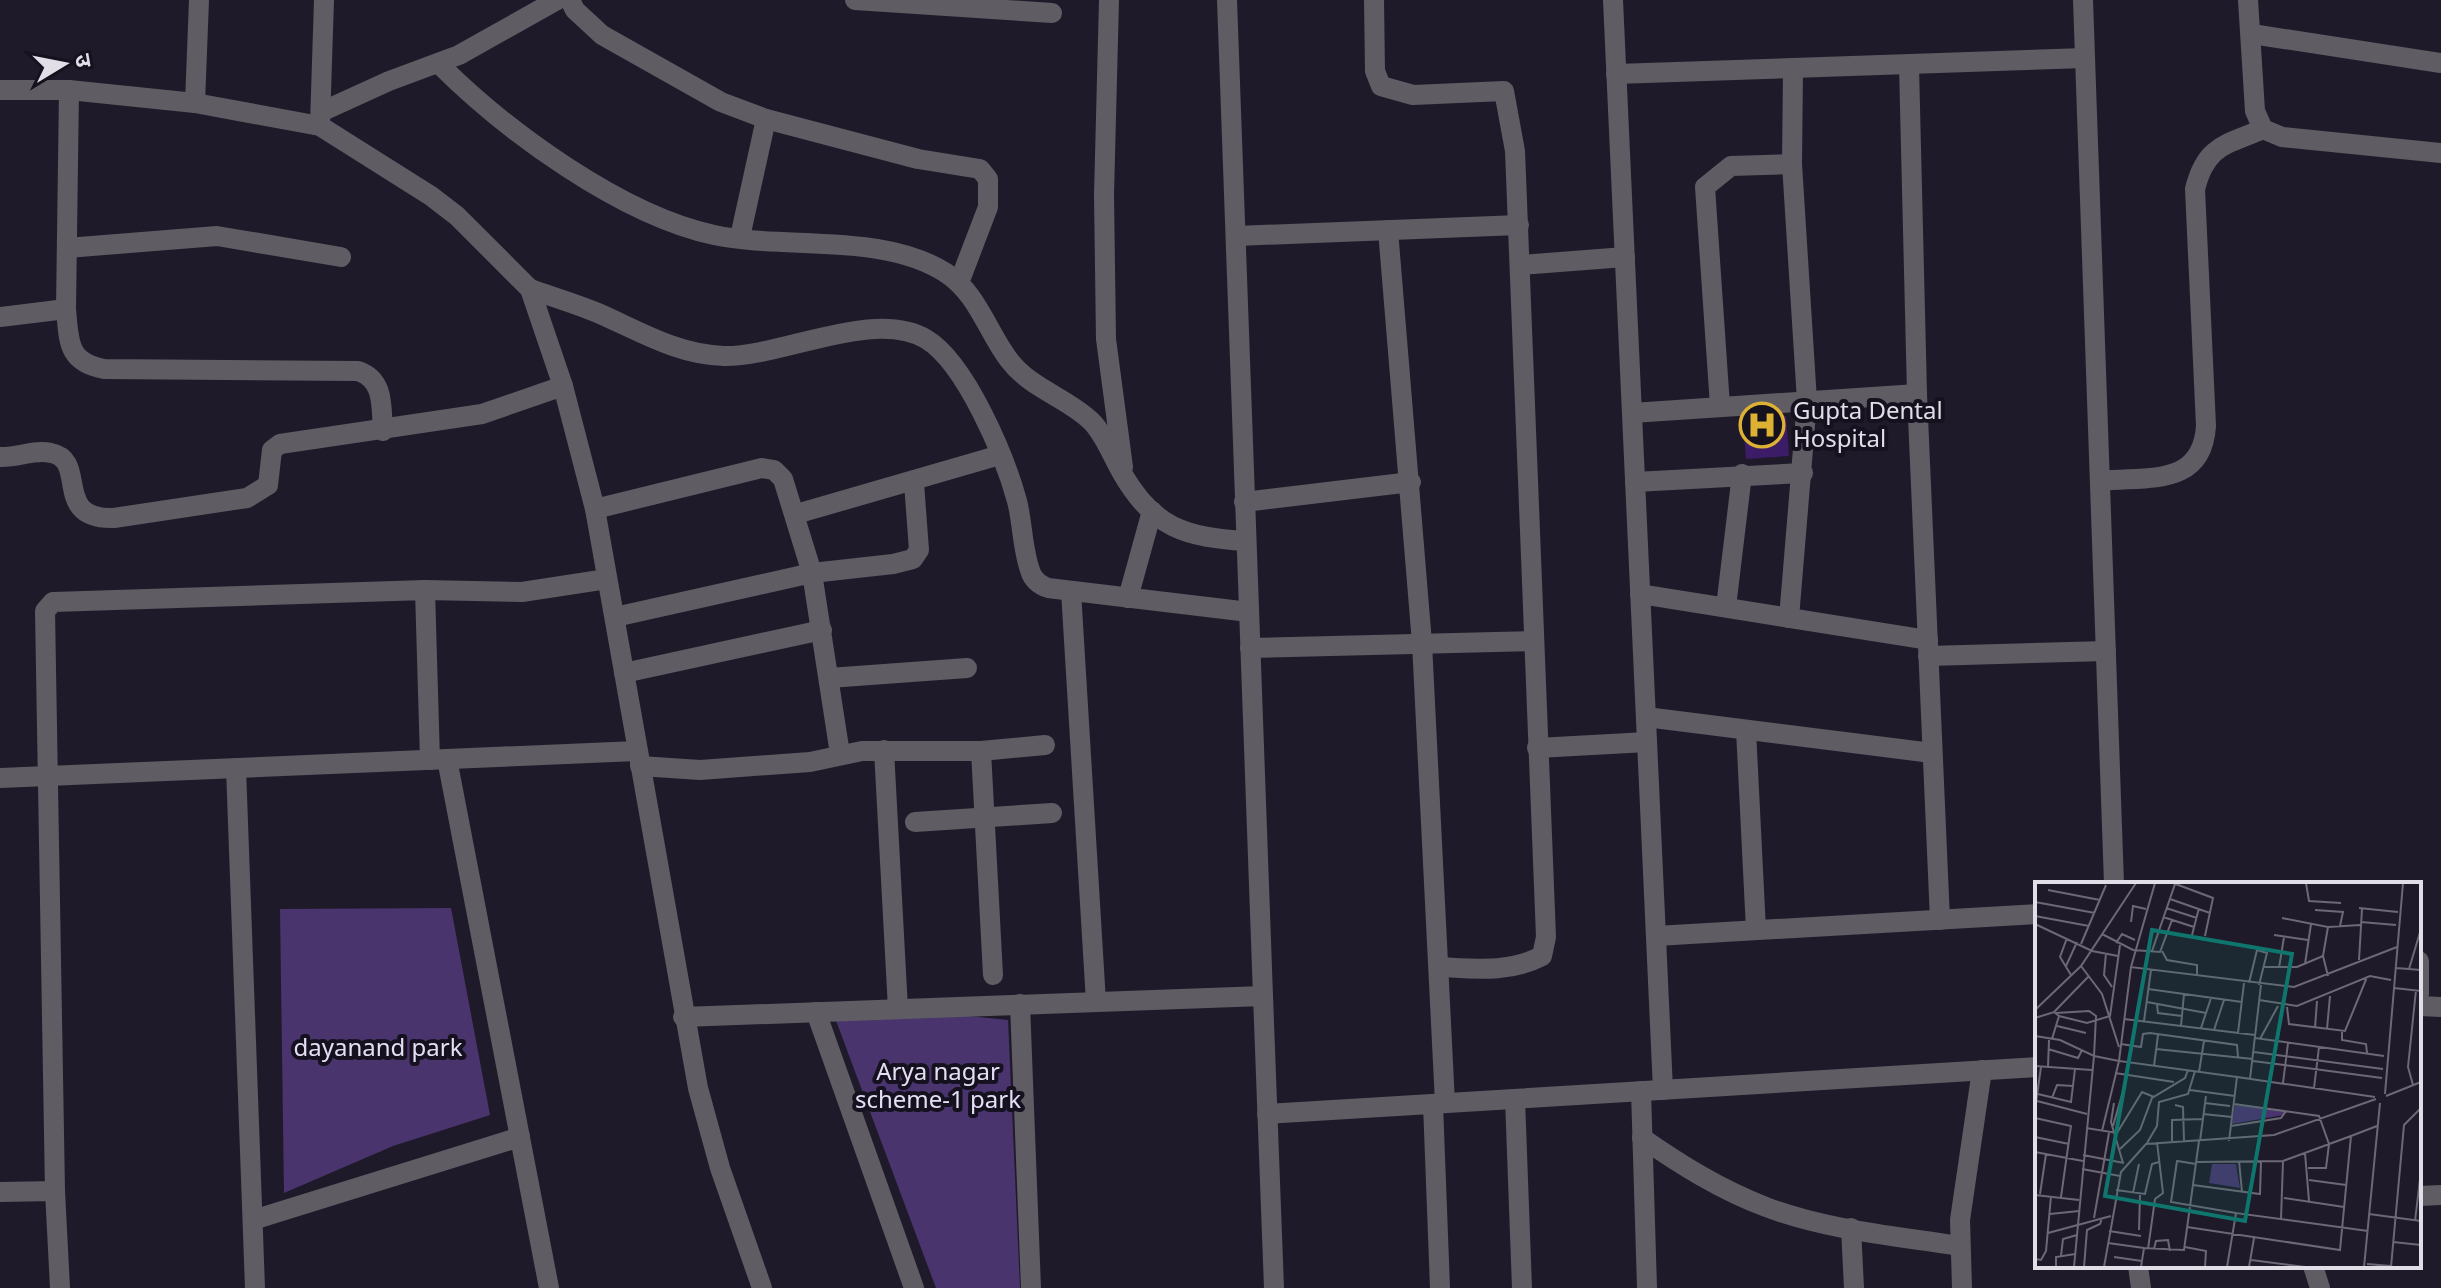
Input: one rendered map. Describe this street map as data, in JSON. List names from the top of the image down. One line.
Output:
{"parks":["dayanand park","Arya nagar scheme-1 park"],"places":{"hospital":["Gupta Dental Hospital"]},"north":"right"}
